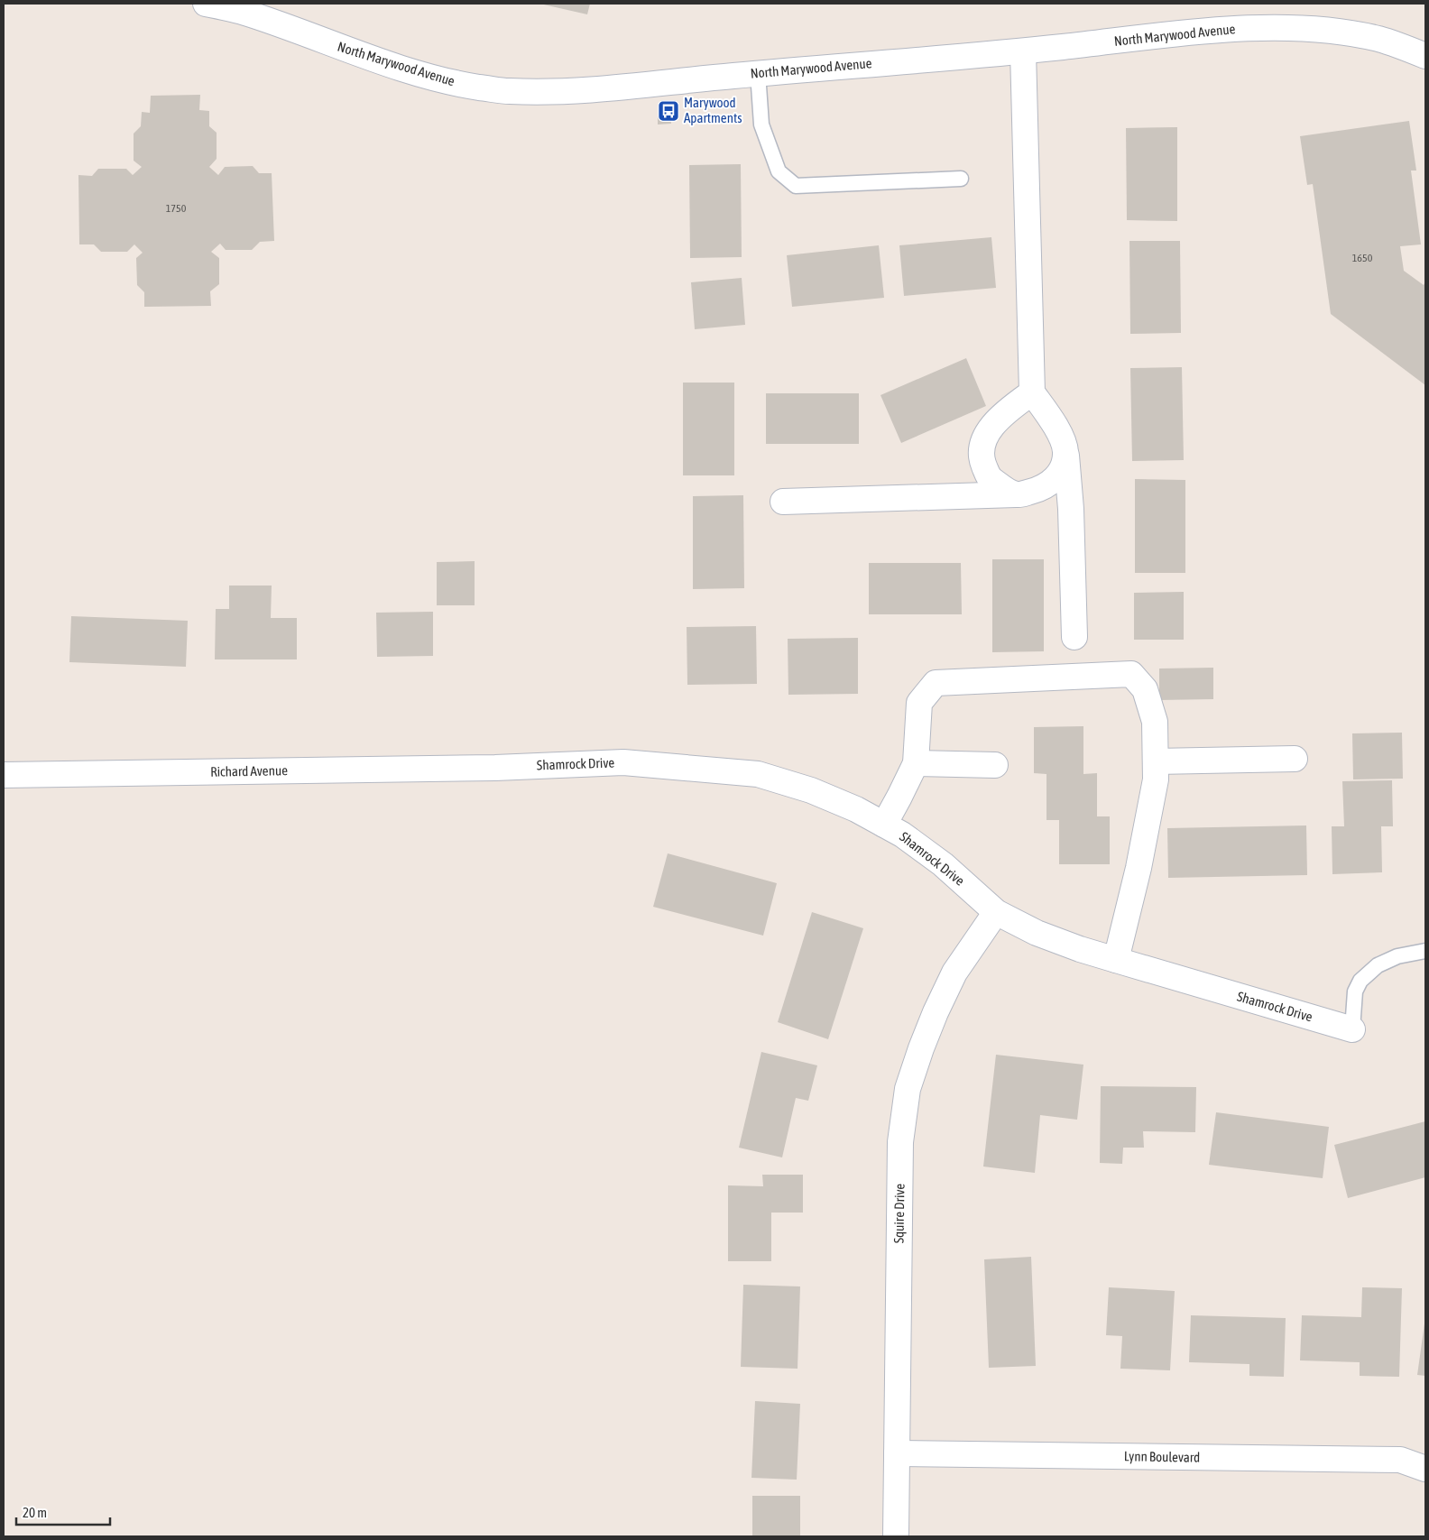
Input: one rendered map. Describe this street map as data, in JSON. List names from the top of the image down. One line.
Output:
{"streets":{"street":["North Marywood Avenue","Shamrock Drive","Richard Avenue","Squire Drive","Lynn Boulevard"]},"crossings":[["Shamrock Drive","Richard Avenue"],["Shamrock Drive","Squire Drive"],["Squire Drive","Lynn Boulevard"]],"places":{"bus stop":["Marywood Apartments"]},"house_numbers":["1750","1650"],"scale_bar":"20 m"}
